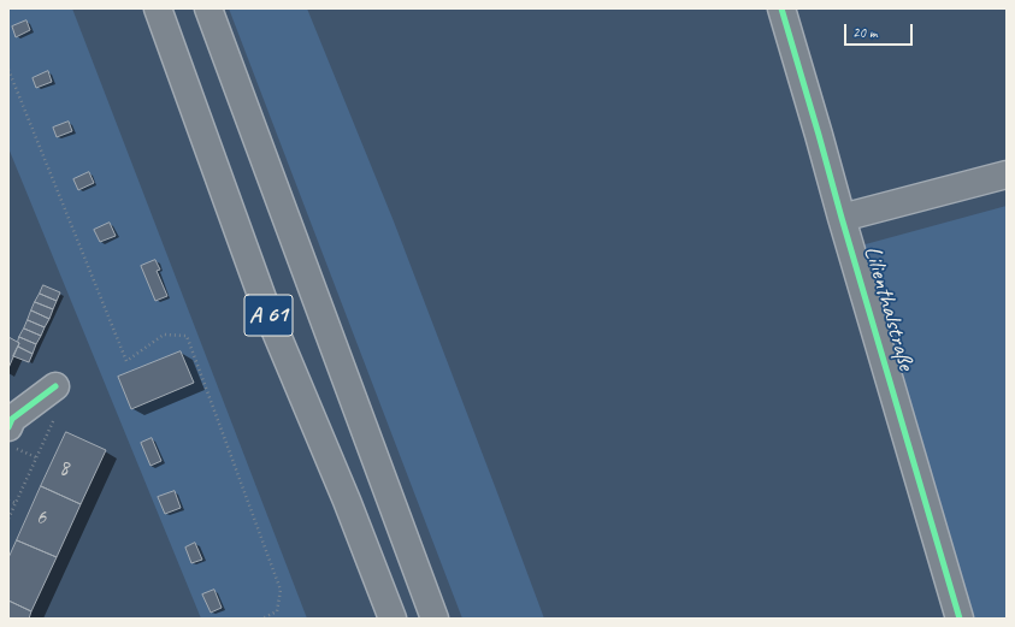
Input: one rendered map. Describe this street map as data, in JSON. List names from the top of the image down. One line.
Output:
{"streets":{"main road":["Lilienthalstraße","A 61"]},"house_numbers":["8","6"],"scale_bar":"20 m"}
